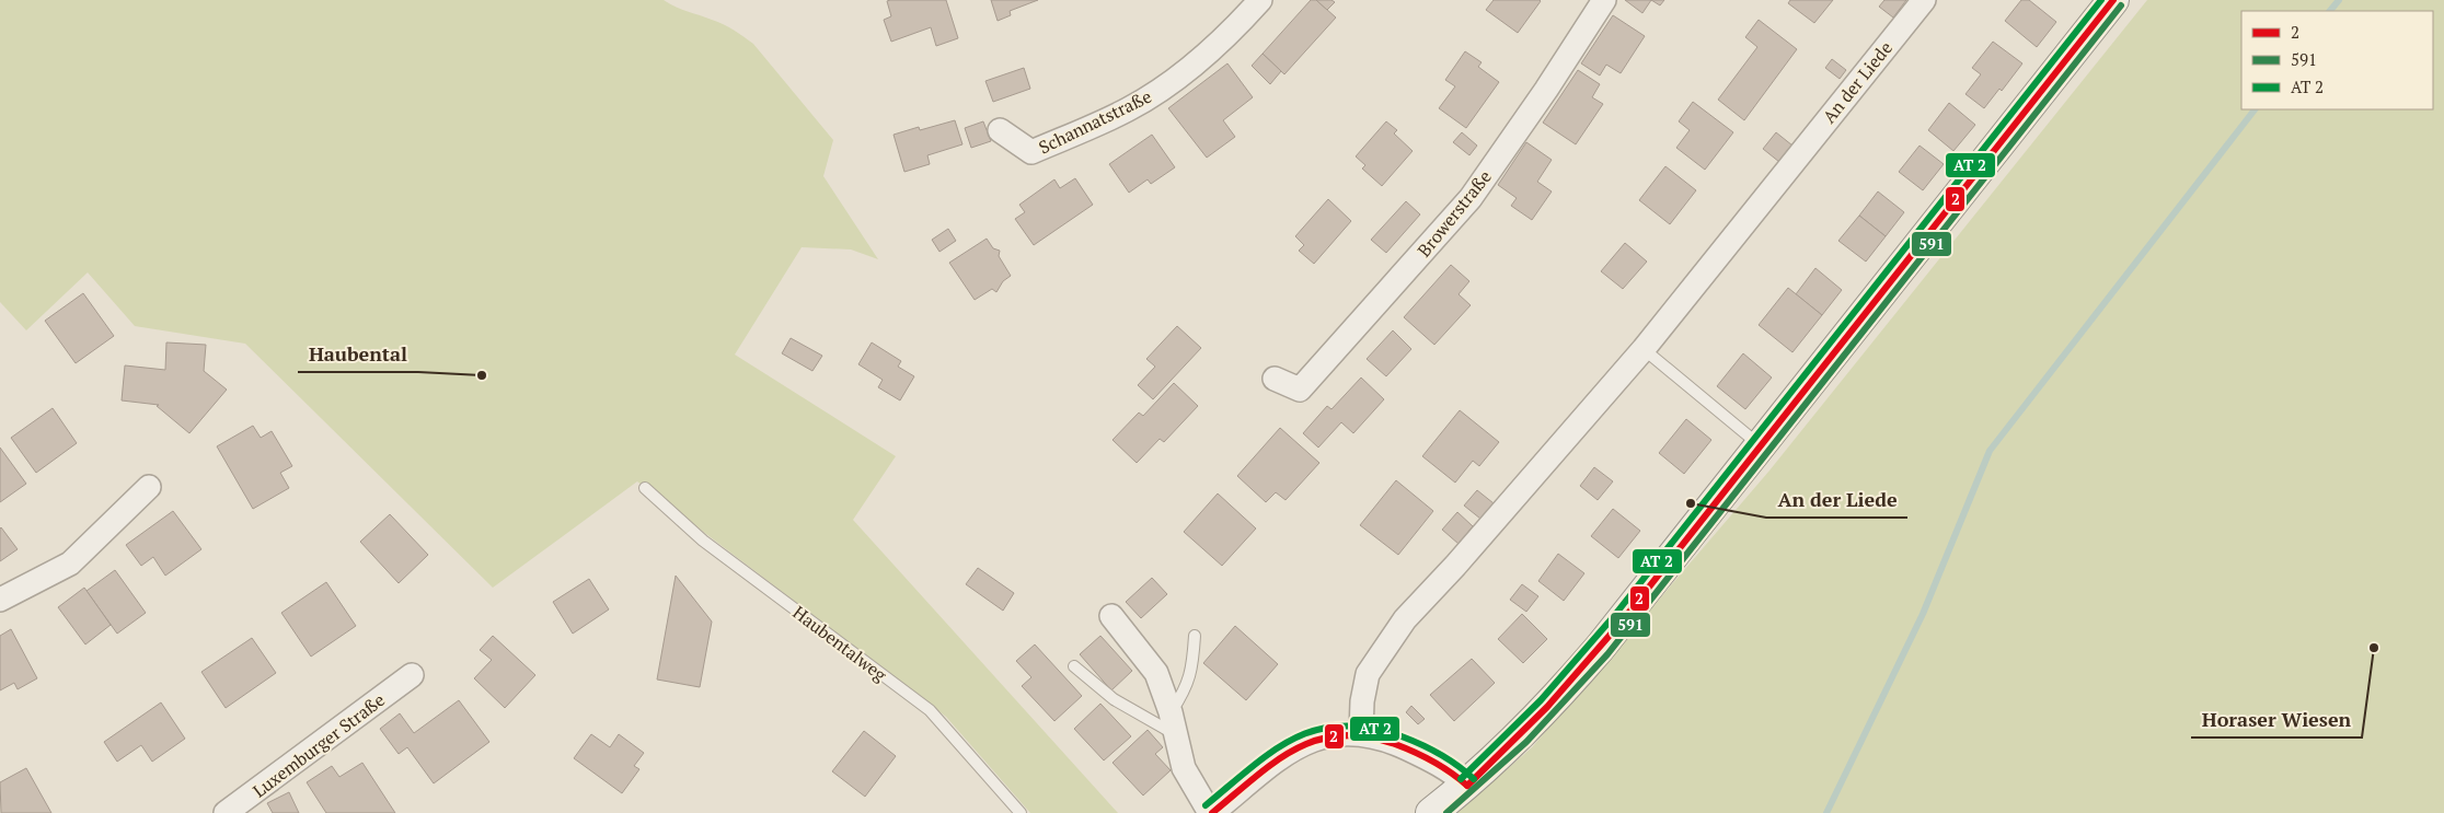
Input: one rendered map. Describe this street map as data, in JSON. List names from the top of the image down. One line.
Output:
{"streets":{"street":["An der Liede","Schannatstraße","Browerstraße","Luxemburger Straße"],"lane":["Haubentalweg"]},"places":["Haubental","An der Liede","Horaser Wiesen"],"lines":["transit line 2","transit line 591"],"legend":["2","591","AT 2"]}
